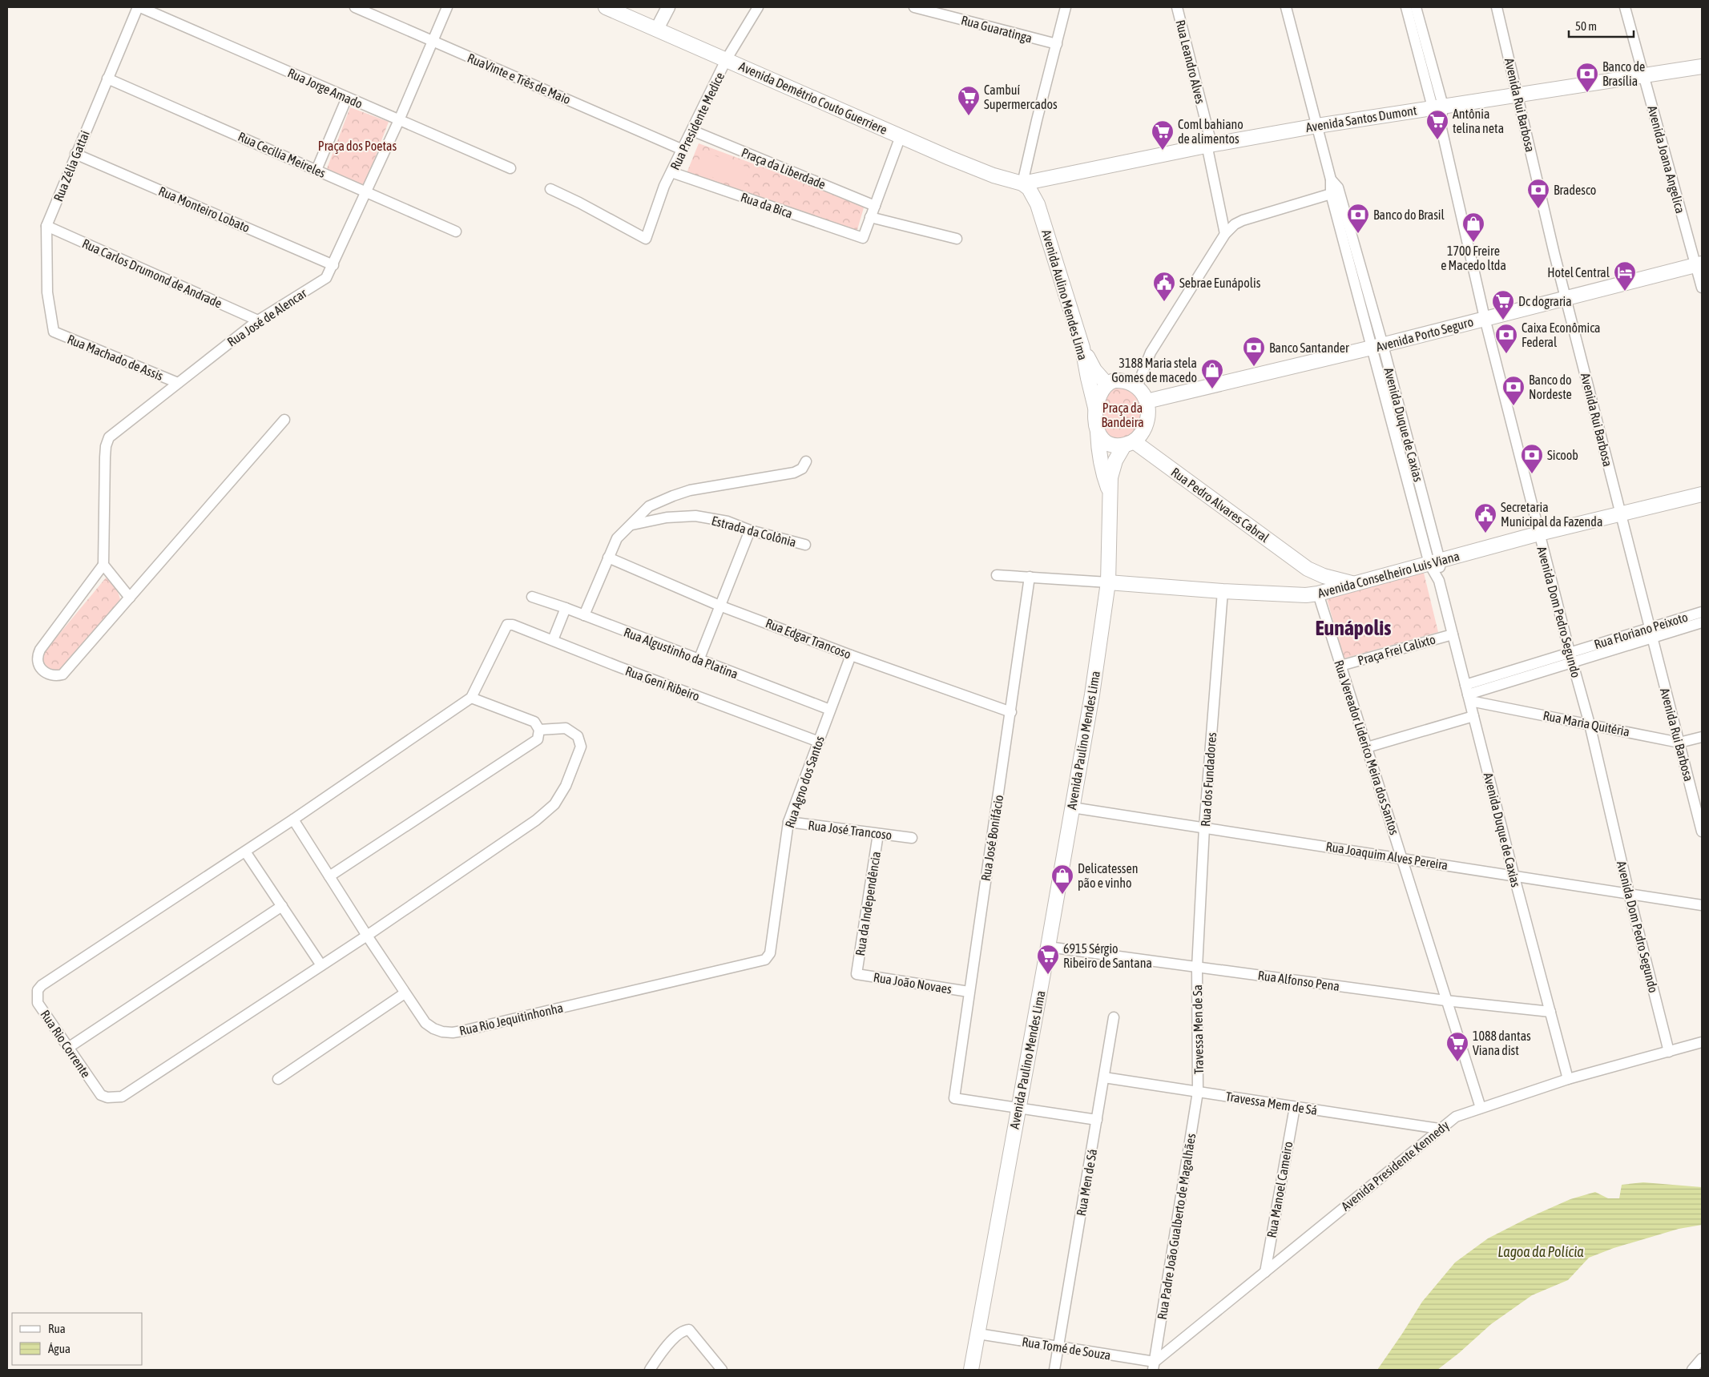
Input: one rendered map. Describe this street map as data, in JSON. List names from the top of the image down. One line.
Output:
{"streets":{"main road":["Avenida Demétrio Couto Guerriere","Avenida Santos Dumont","Avenida Aulino Mendes Lima","Avenida Porto Seguro","Rua Pedro Alvares Cabral","Avenida Conselheiro Luis Viana","Avenida Paulino Mendes Lima"],"street":["Rua Guaratinga","Rua Leandro Alves","RuaVinte e Três de Maio","Rua Jorge Amado","Avenida Rui Barbosa","Rua Presidente Medice","Rua Cecilia Meireles","Avenida Joana Angelica","Rua Zélia Gattai","Praça da Liberdade","Rua da Bica","Rua Monteiro Lobato","Rua Carlos Drumond de Andrade","Rua José de Alencar","Rua Machado de Assis","Avenida Duque de Caxias","Estrada da Colônia","Avenida Dom Pedro Segundo","Rua Floriano Peixoto","Rua Edgar Trancoso","Praça Frei Calixto","Rua Algustinho da Platina","Rua Geni Ribeiro","Rua Maria Quitéria","Rua Vereador Liderico Meira dos Santos","Rua dos Fundadores","Rua Agno dos Santos","Rua José Trancoso","Rua José Bonifácio","Rua Joaquim Alves Pereira","Rua da Independência","Rua Alfonso Pena","Rua João Novaes","Rua Rio Jequitinhonha","Travessa Men de Sa","Rua Rio Corrente","Travessa Mem de Sá","Avenida Presidente Kennedy","Rua Men de Sá","Rua Manoel Cameiro","Rua Padre João Gualberto de Magalhães","Rua Tomé de Souza"]},"crossings":[["Rua Leandro Alves","Avenida Santos Dumont"],["RuaVinte e Três de Maio","Rua Presidente Medice"],["RuaVinte e Três de Maio","Rua José de Alencar"],["Rua Jorge Amado","Rua Zélia Gattai"],["Rua Jorge Amado","Rua José de Alencar"],["Avenida Demétrio Couto Guerriere","Avenida Santos Dumont"],["Avenida Demétrio Couto Guerriere","Rua Presidente Medice"],["Avenida Demétrio Couto Guerriere","Avenida Aulino Mendes Lima"],["Avenida Rui Barbosa","Avenida Santos Dumont"],["Avenida Rui Barbosa","Avenida Porto Seguro"],["Avenida Rui Barbosa","Avenida Conselheiro Luis Viana"],["Avenida Rui Barbosa","Rua Floriano Peixoto"],["Avenida Rui Barbosa","Rua Maria Quitéria"],["Avenida Santos Dumont","Avenida Joana Angelica"],["Avenida Santos Dumont","Avenida Aulino Mendes Lima"],["Avenida Santos Dumont","Avenida Duque de Caxias"],["Avenida Santos Dumont","Avenida Dom Pedro Segundo"],["Rua Presidente Medice","Praça da Liberdade"],["Rua Presidente Medice","Rua da Bica"],["Rua Cecilia Meireles","Rua Zélia Gattai"],["Rua Cecilia Meireles","Rua José de Alencar"],["Avenida Joana Angelica","Avenida Porto Seguro"],["Rua Zélia Gattai","Rua Monteiro Lobato"],["Rua Zélia Gattai","Rua Carlos Drumond de Andrade"],["Rua Zélia Gattai","Rua Machado de Assis"],["Rua Monteiro Lobato","Rua José de Alencar"],["Rua Carlos Drumond de Andrade","Rua José de Alencar"],["Avenida Aulino Mendes Lima","Avenida Porto Seguro"],["Avenida Aulino Mendes Lima","Rua Pedro Alvares Cabral"],["Rua José de Alencar","Rua Machado de Assis"],["Avenida Porto Seguro","Avenida Duque de Caxias"],["Avenida Porto Seguro","Rua Pedro Alvares Cabral"],["Avenida Porto Seguro","Avenida Dom Pedro Segundo"],["Avenida Duque de Caxias","Avenida Conselheiro Luis Viana"],["Avenida Duque de Caxias","Rua Floriano Peixoto"],["Avenida Duque de Caxias","Praça Frei Calixto"],["Avenida Duque de Caxias","Rua Maria Quitéria"],["Avenida Duque de Caxias","Rua Joaquim Alves Pereira"],["Avenida Duque de Caxias","Rua Alfonso Pena"],["Avenida Duque de Caxias","Avenida Presidente Kennedy"],["Rua Pedro Alvares Cabral","Avenida Conselheiro Luis Viana"],["Rua Pedro Alvares Cabral","Rua Vereador Liderico Meira dos Santos"],["Avenida Conselheiro Luis Viana","Avenida Dom Pedro Segundo"],["Avenida Conselheiro Luis Viana","Avenida Paulino Mendes Lima"],["Avenida Conselheiro Luis Viana","Rua Vereador Liderico Meira dos Santos"],["Avenida Conselheiro Luis Viana","Rua dos Fundadores"],["Avenida Conselheiro Luis Viana","Rua José Bonifácio"],["Avenida Dom Pedro Segundo","Rua Floriano Peixoto"],["Avenida Dom Pedro Segundo","Rua Maria Quitéria"],["Avenida Dom Pedro Segundo","Rua Joaquim Alves Pereira"],["Avenida Dom Pedro Segundo","Avenida Presidente Kennedy"],["Rua Floriano Peixoto","Rua Maria Quitéria"],["Rua Edgar Trancoso","Rua Agno dos Santos"],["Rua Edgar Trancoso","Rua José Bonifácio"],["Praça Frei Calixto","Rua Vereador Liderico Meira dos Santos"],["Rua Algustinho da Platina","Rua Agno dos Santos"],["Rua Geni Ribeiro","Rua Agno dos Santos"],["Avenida Paulino Mendes Lima","Rua José Bonifácio"],["Avenida Paulino Mendes Lima","Rua Joaquim Alves Pereira"],["Avenida Paulino Mendes Lima","Rua Alfonso Pena"],["Avenida Paulino Mendes Lima","Rua Tomé de Souza"],["Rua Vereador Liderico Meira dos Santos","Rua Joaquim Alves Pereira"],["Rua Vereador Liderico Meira dos Santos","Rua Alfonso Pena"],["Rua Vereador Liderico Meira dos Santos","Avenida Presidente Kennedy"],["Rua dos Fundadores","Rua Joaquim Alves Pereira"],["Rua dos Fundadores","Rua Alfonso Pena"],["Rua dos Fundadores","Travessa Men de Sa"],["Rua Agno dos Santos","Rua José Trancoso"],["Rua Agno dos Santos","Rua Rio Jequitinhonha"],["Rua José Trancoso","Rua da Independência"],["Rua José Bonifácio","Rua João Novaes"],["Rua da Independência","Rua João Novaes"],["Rua Alfonso Pena","Travessa Men de Sa"],["Travessa Men de Sa","Travessa Mem de Sá"],["Travessa Men de Sa","Rua Padre João Gualberto de Magalhães"],["Travessa Mem de Sá","Avenida Presidente Kennedy"],["Travessa Mem de Sá","Rua Men de Sá"],["Travessa Mem de Sá","Rua Manoel Cameiro"],["Travessa Mem de Sá","Rua Padre João Gualberto de Magalhães"],["Avenida Presidente Kennedy","Rua Manoel Cameiro"],["Avenida Presidente Kennedy","Rua Padre João Gualberto de Magalhães"],["Avenida Presidente Kennedy","Rua Tomé de Souza"],["Rua Men de Sá","Rua Tomé de Souza"],["Rua Padre João Gualberto de Magalhães","Rua Tomé de Souza"]],"districts":["Eunápolis"],"water":["Lagoa da Polícia"],"parks":["Praça dos Poetas","Praça da Bandeira"],"places":{"bank":["Banco de Brasília","Bradesco","Banco do Brasil","Caixa Econômica Federal","Banco Santander","Banco do Nordeste","Sicoob"],"supermarket":["Cambuí Supermercados","Antônia telina neta","Coml bahiano de alimentos","Dc dograria","6915 Sérgio Ribeiro de Santana","1088 dantas Viana dist"],"shop":["1700 Freire e Macedo ltda","3188 Maria stela Gomes de macedo","Delicatessen pão e vinho"],"hotel":["Hotel Central"],"public building":["Sebrae Eunápolis","Secretaria Municipal da Fazenda"]},"legend":["Rua","Água"],"scale_bar":"50 m"}
